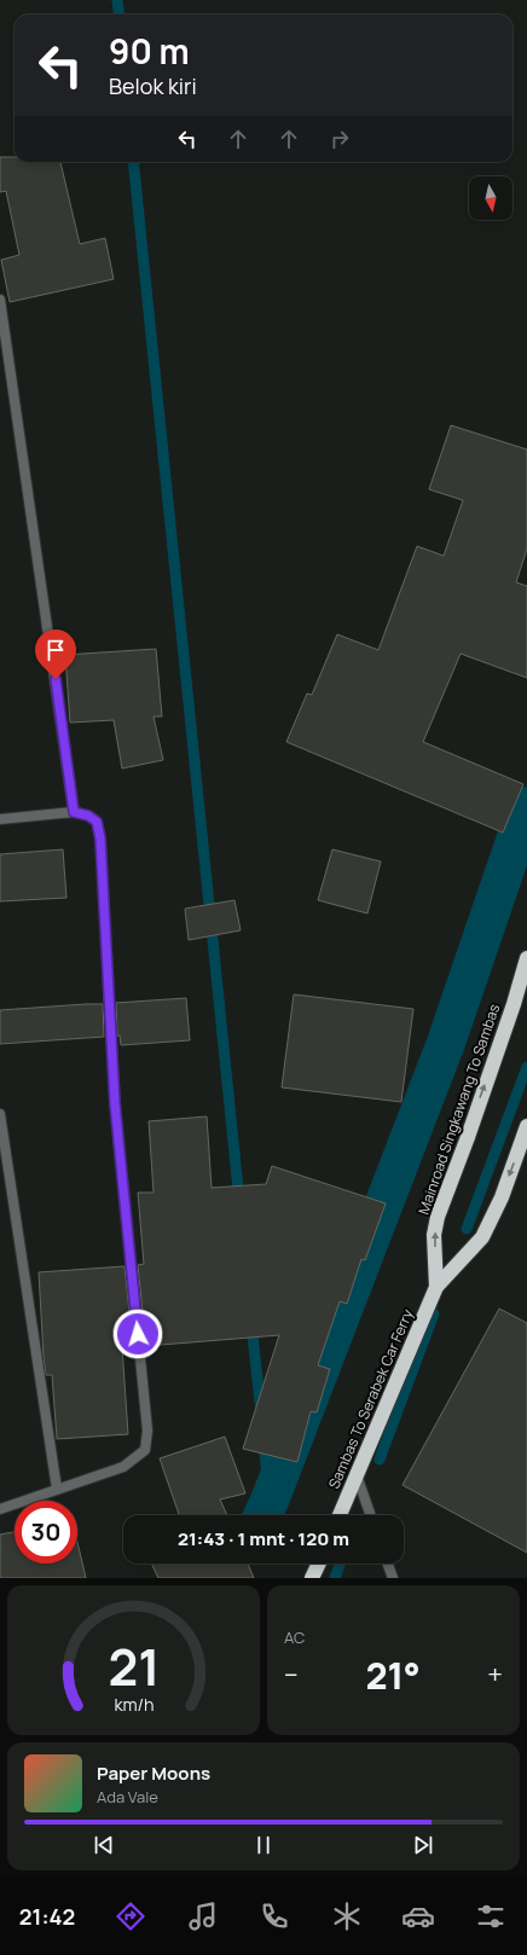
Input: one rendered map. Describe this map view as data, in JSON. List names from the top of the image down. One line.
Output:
{"streets":{"highway":["Mainroad Singkawang To Sambas","Sambas To Serabek Car Ferry"]},"crossings":[["Mainroad Singkawang To Sambas","Sambas To Serabek Car Ferry"]],"north":"bottom","page":{"turn":["90 m","Belok kiri"],"limit":"30","trip":"21:43 · 1 mnt · 120 m","tile":"AC","heat":["−","21°","+"],"song":["Paper Moons","Ada Vale"],"tabs":"21:42","gauge":["21","km/h"]}}
